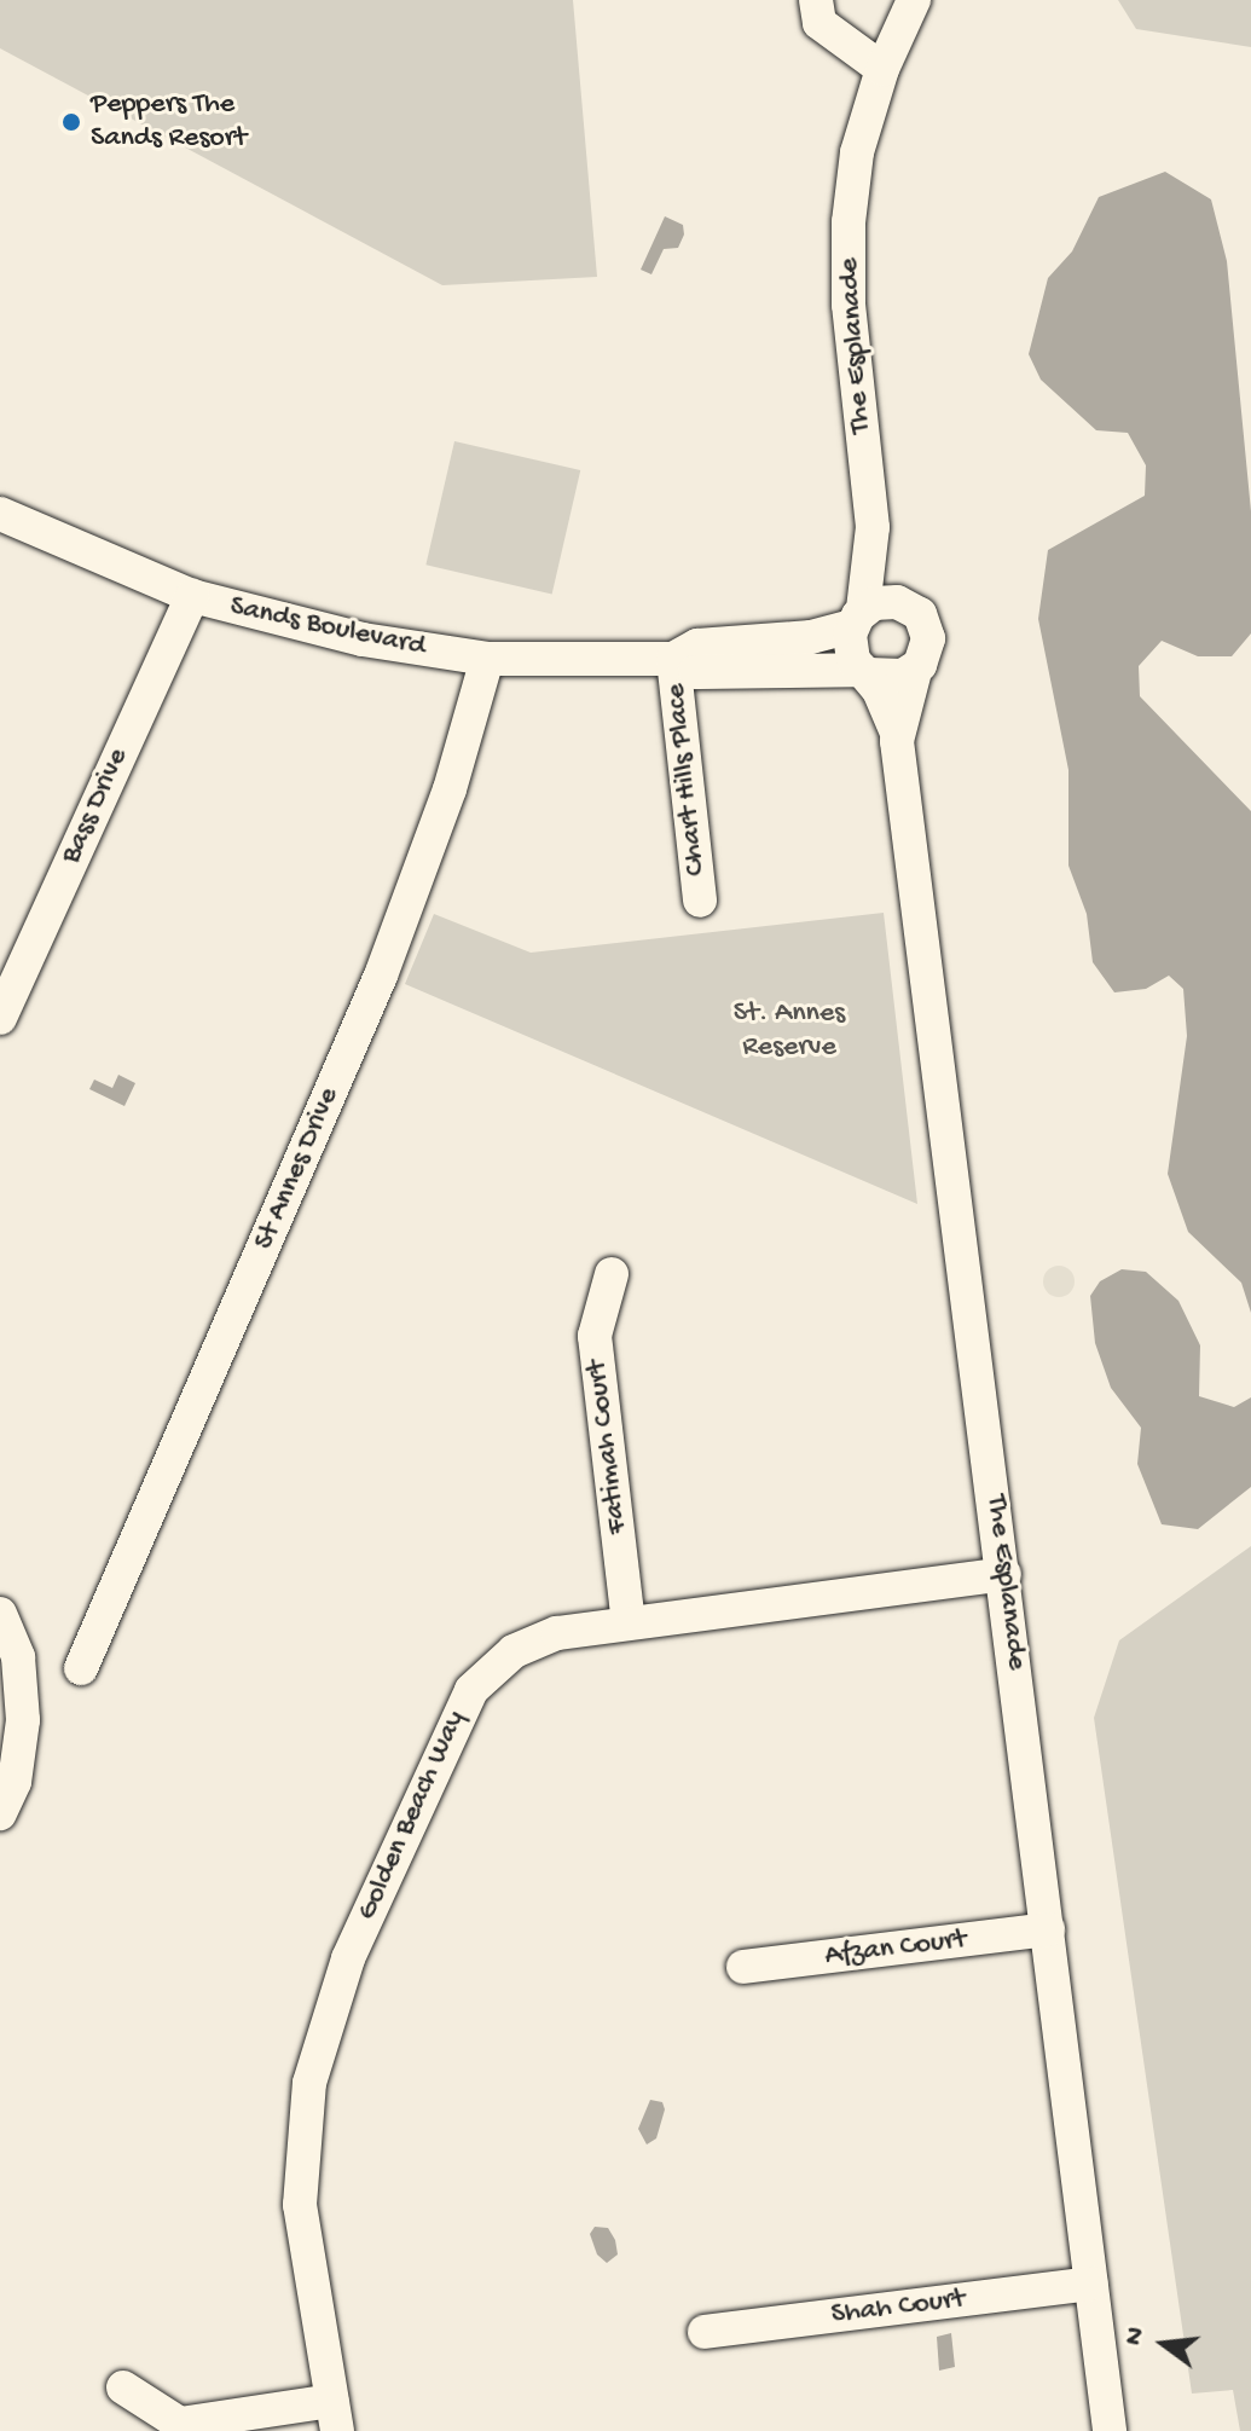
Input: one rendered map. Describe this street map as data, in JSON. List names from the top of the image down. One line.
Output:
{"streets":{"street":["The Esplanade","Sands Boulevard","Chart Hills Place","Bass Drive","St Annes Drive","Fatimah Court","Golden Beach Way","Afzan Court","Shah Court"]},"crossings":[["The Esplanade","Sands Boulevard"],["The Esplanade","Golden Beach Way"],["The Esplanade","Afzan Court"],["The Esplanade","Shah Court"],["Sands Boulevard","Chart Hills Place"],["Sands Boulevard","Bass Drive"],["Sands Boulevard","St Annes Drive"],["Fatimah Court","Golden Beach Way"]],"parks":["St. Annes Reserve"],"places":["Peppers The Sands Resort"],"north":"left"}
